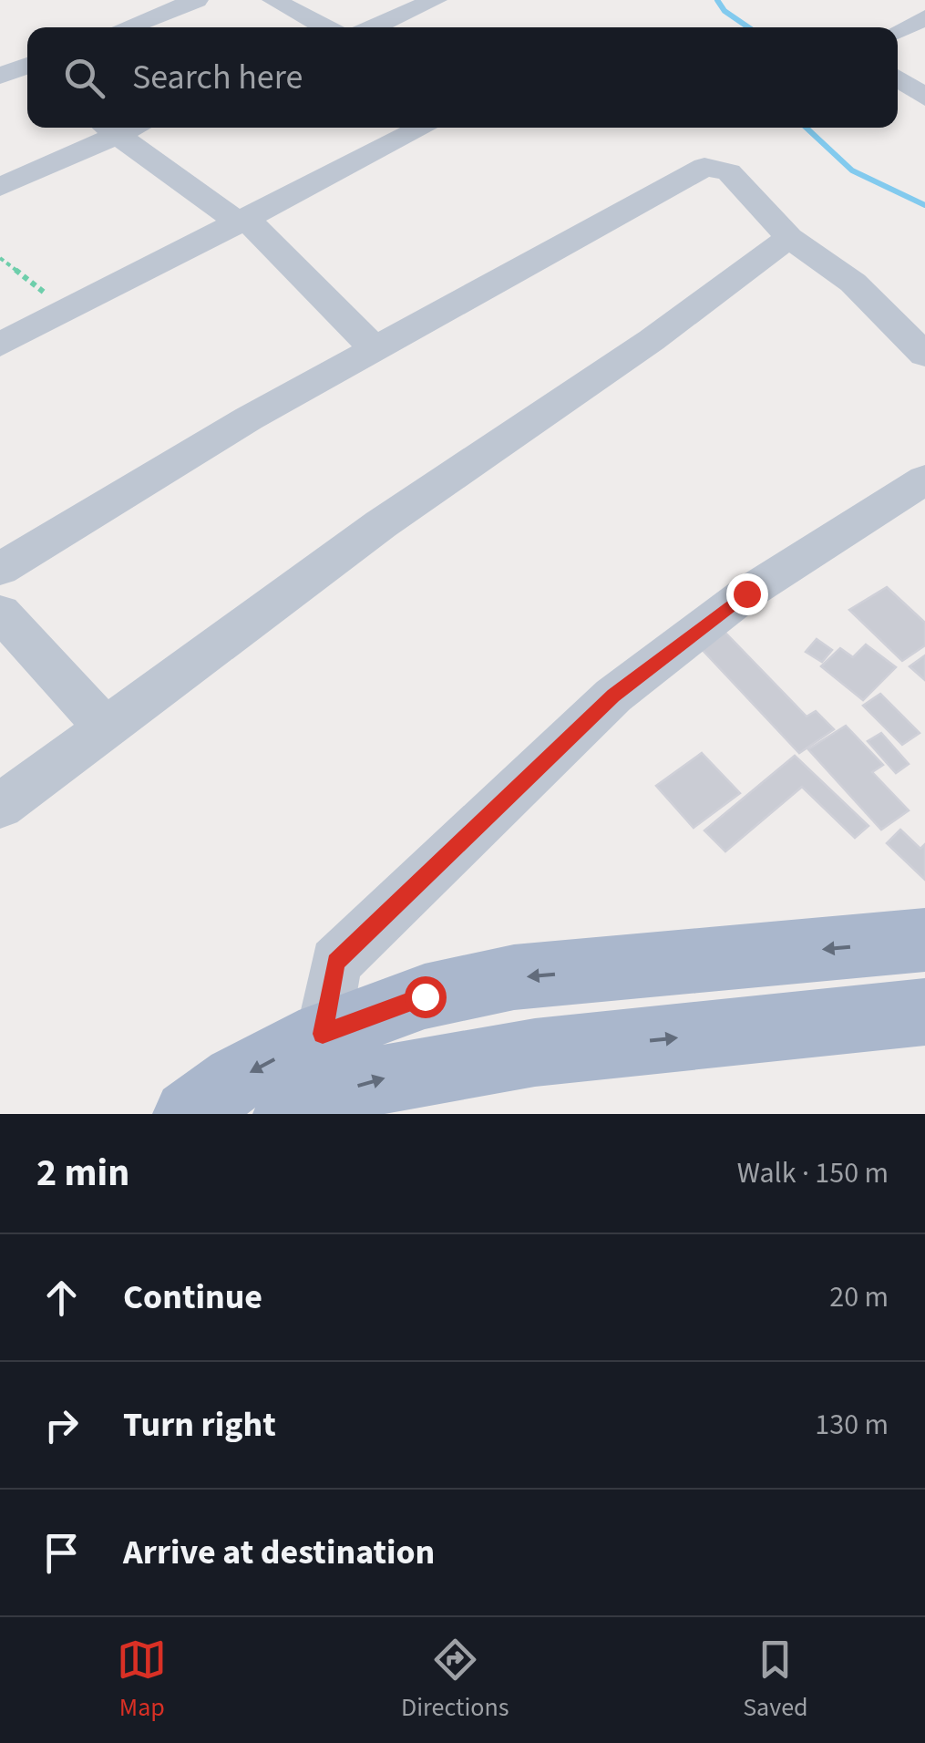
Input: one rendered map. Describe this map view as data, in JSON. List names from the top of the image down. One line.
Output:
{"page":{"search":"Search here","heading":["2 min","Walk · 150 m"],"list":[["Continue","20 m"],["Turn right","130 m"],"Arrive at destination"],"nav":["Map","Directions","Saved"]}}
